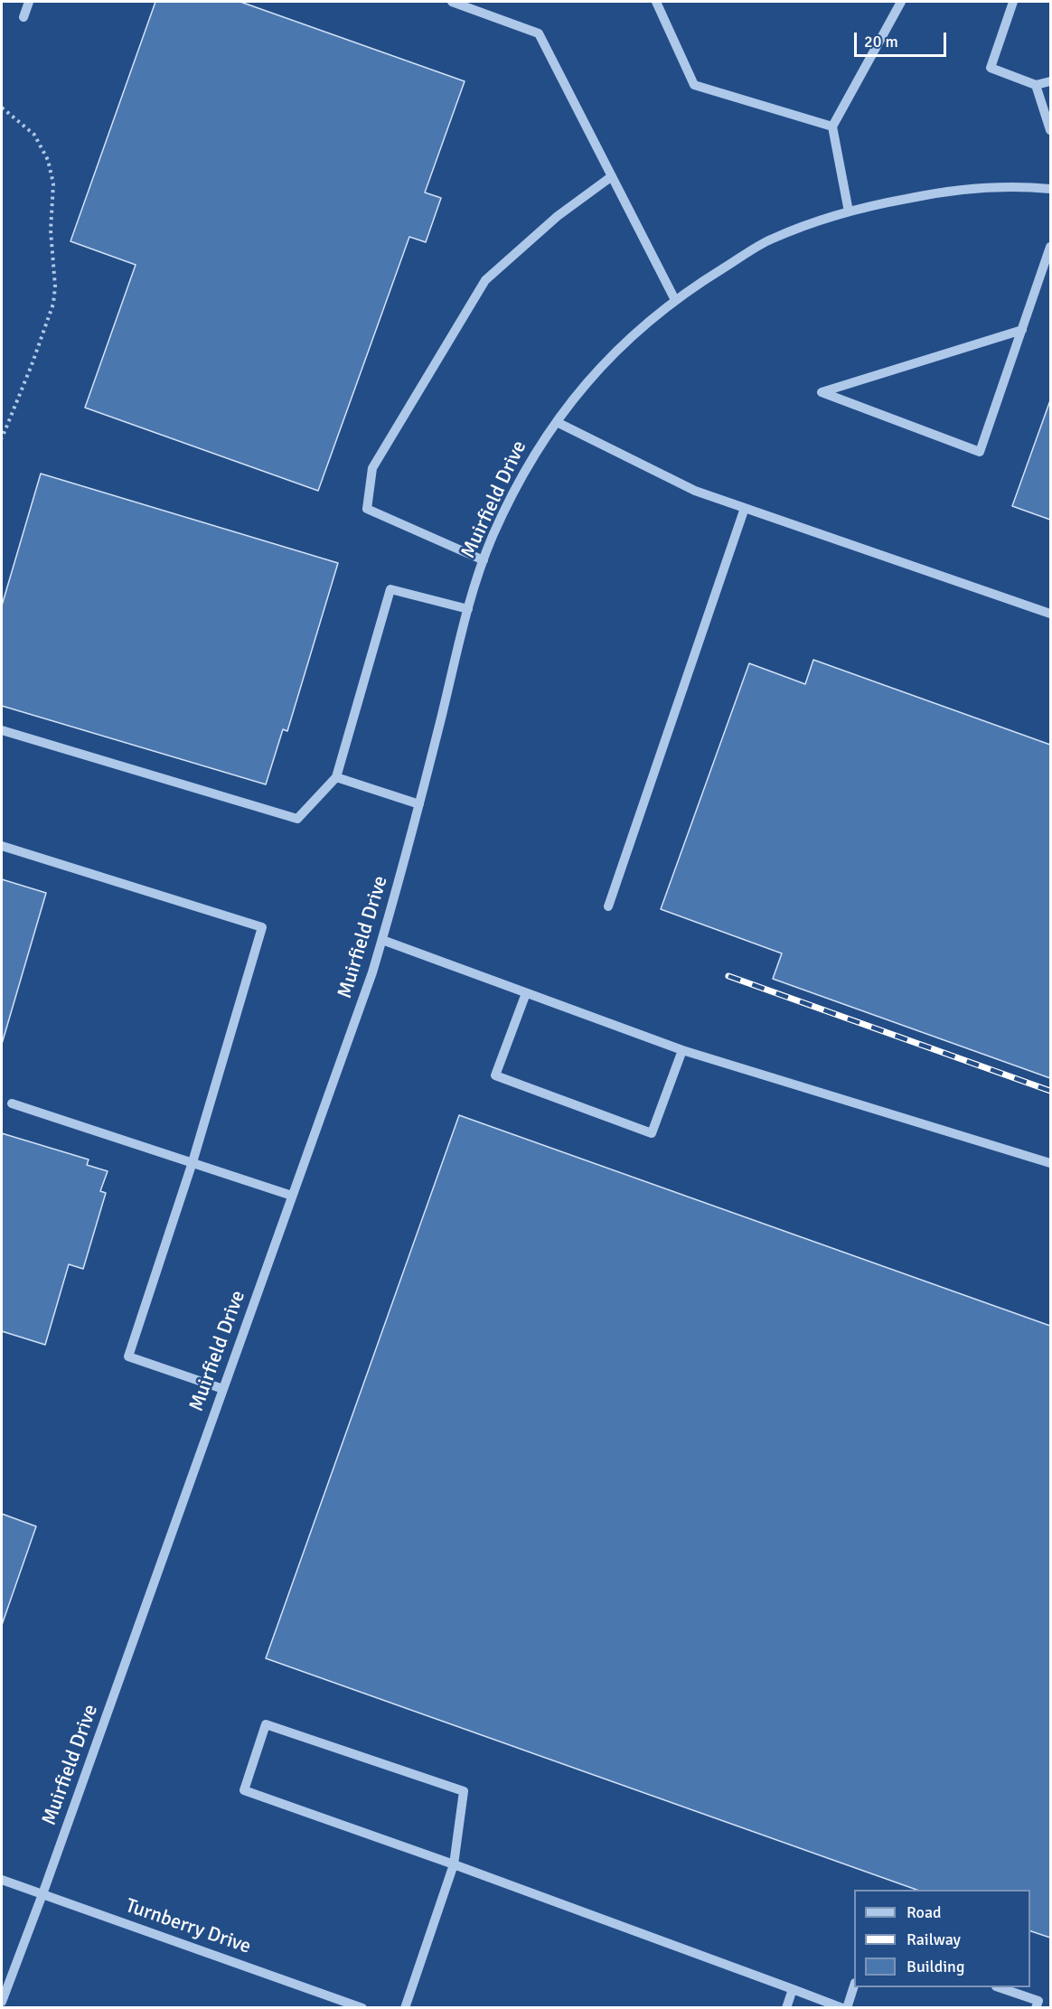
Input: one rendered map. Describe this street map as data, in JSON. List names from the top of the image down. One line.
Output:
{"streets":{"street":["Muirfield Drive","Turnberry Drive"]},"crossings":[["Muirfield Drive","Turnberry Drive"]],"legend":["Road","Railway","Building"],"scale_bar":"20 m"}
